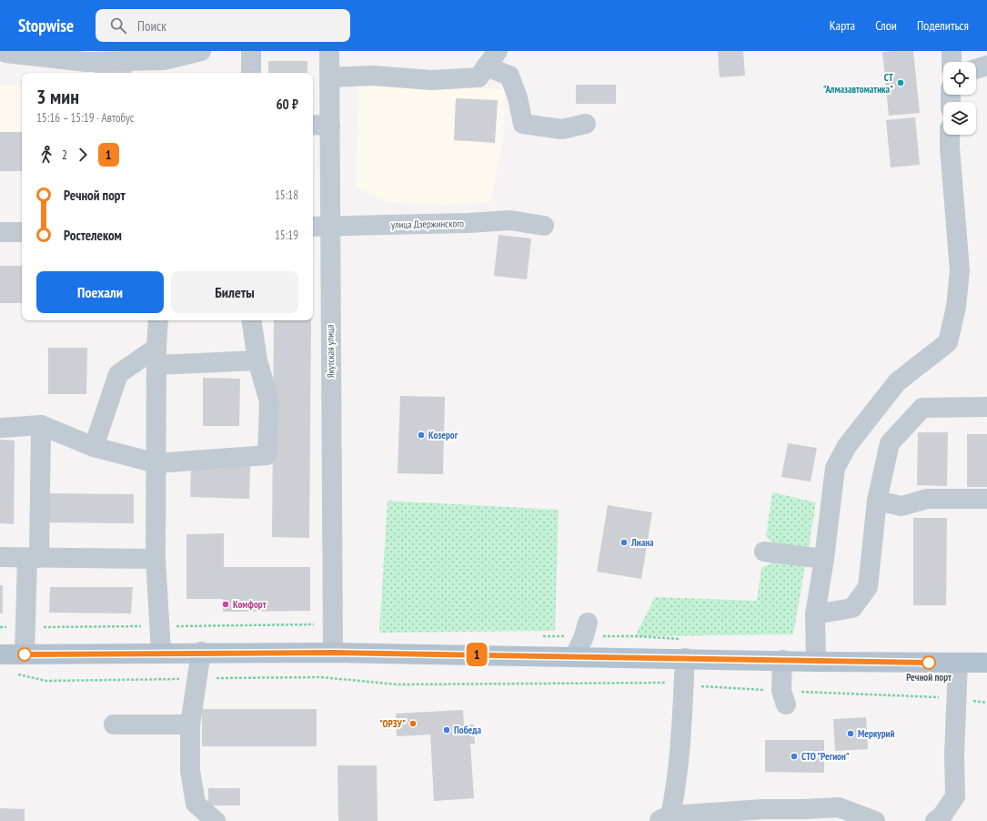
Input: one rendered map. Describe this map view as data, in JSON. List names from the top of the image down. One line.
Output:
{"streets":{"street":["улица Дзержинского","Якутская улица"]},"crossings":[["улица Дзержинского","Якутская улица"]],"places":["СТ \"Алмазавтоматика\"","Козерог","Лиана","Комфорт","Речной порт","\"ОРЗУ\"","Победа","Меркурий","СТО \"Регион\""],"lines":["bus line 1"],"page":{"header":"Stopwise","search":"Поиск","nav":["Карта","Слои","Поделиться"],"on_map":"1","heading":["3 мин","15:16 – 15:19 · Автобус","60 ₽"],"legs":["2","1"],"list":[{"name":"Речной порт","value":"15:18"},{"name":"Ростелеком","value":"15:19"}],"buttons":["Поехали","Билеты"]}}
